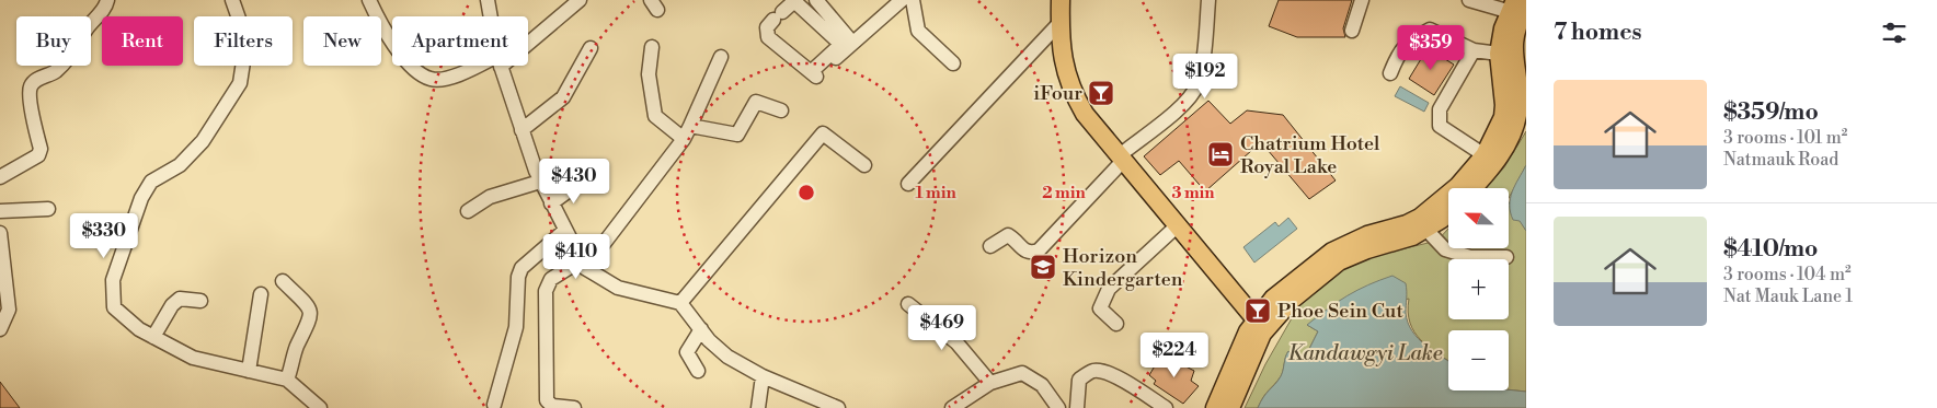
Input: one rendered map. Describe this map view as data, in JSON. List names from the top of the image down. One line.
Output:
{"water":["Kandawgyi Lake"],"places":{"bar":["iFour","Phoe Sein Cut"],"hotel":["Chatrium Hotel Royal Lake"],"school or university":["Horizon Kindergarten"]},"north":"left","page":{"heading":"7 homes","chip":["Buy","Rent","Filters","New","Apartment"],"price":["$359","$192","$430","$330","$410","$469","$224"],"list":[{"name":"$359/mo","note":"3 rooms · 101 m² · Natmauk Road"},{"name":"$410/mo","note":"3 rooms · 104 m² · Nat Mauk Lane 1"}],"map_buttons":["+","−"]},"rings":["1 min","2 min","3 min"]}
